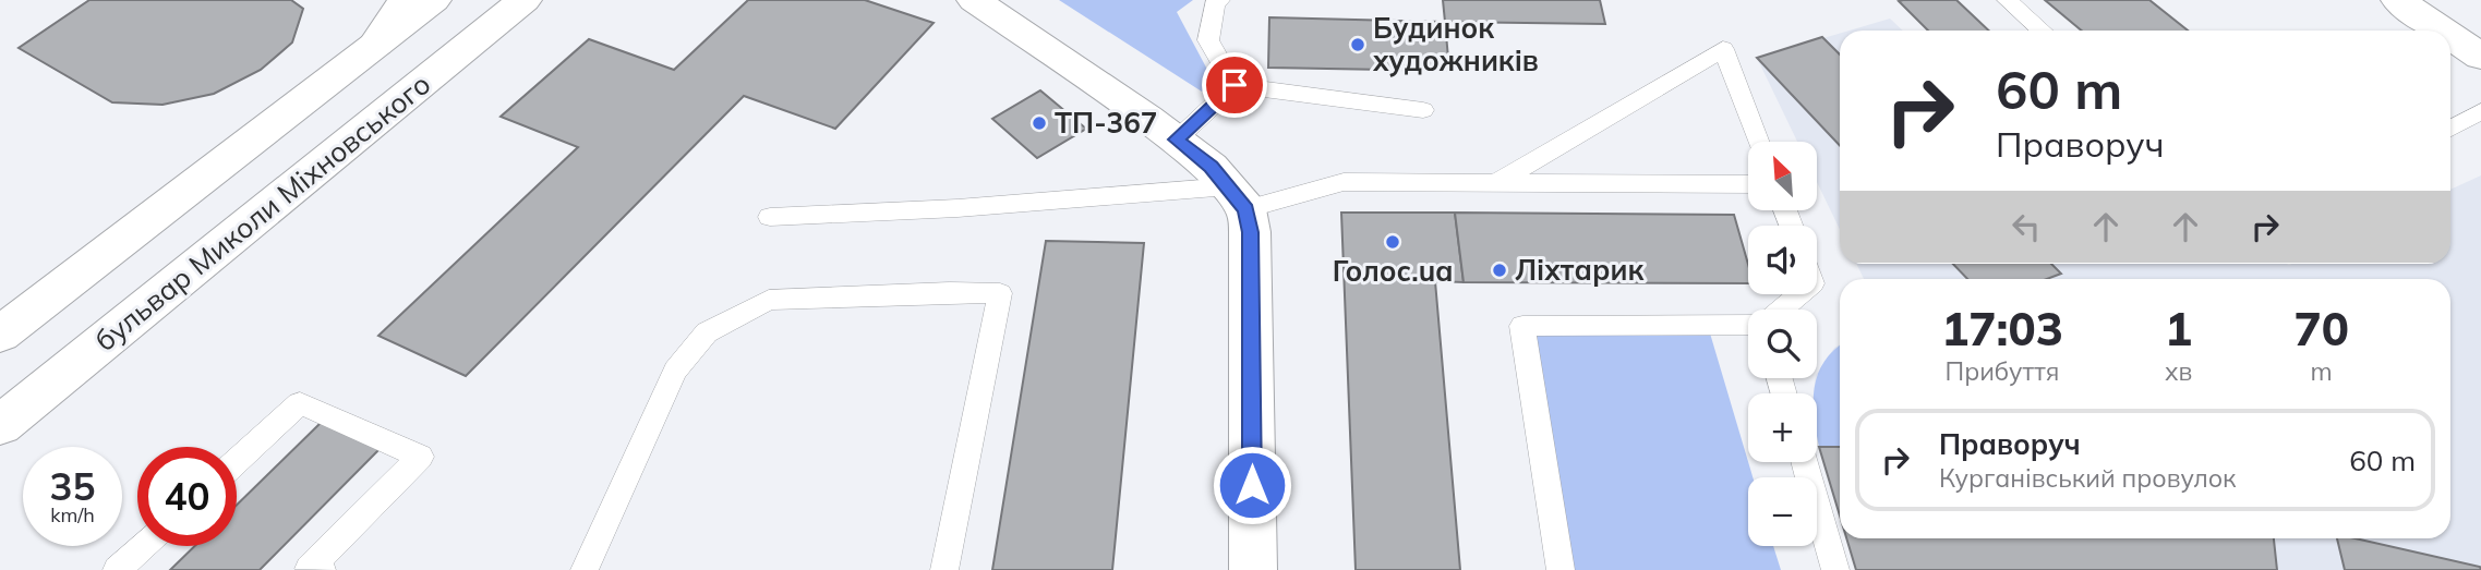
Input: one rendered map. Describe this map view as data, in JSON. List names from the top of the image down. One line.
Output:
{"streets":{"main road":["бульвар Миколи Міхновського"]},"places":["Будинок художників","ТП-367","Голос.ua","Ліхтарик"],"north":"top left","page":{"turn":["60 m","Праворуч"],"map_buttons":["+","−"],"eta":["17:03","Прибуття","1","хв","70","m"],"list":[{"name":"Праворуч","note":"Курганівський провулок","value":"60 m"}],"speed":"35 km/h","limit":"40"}}
